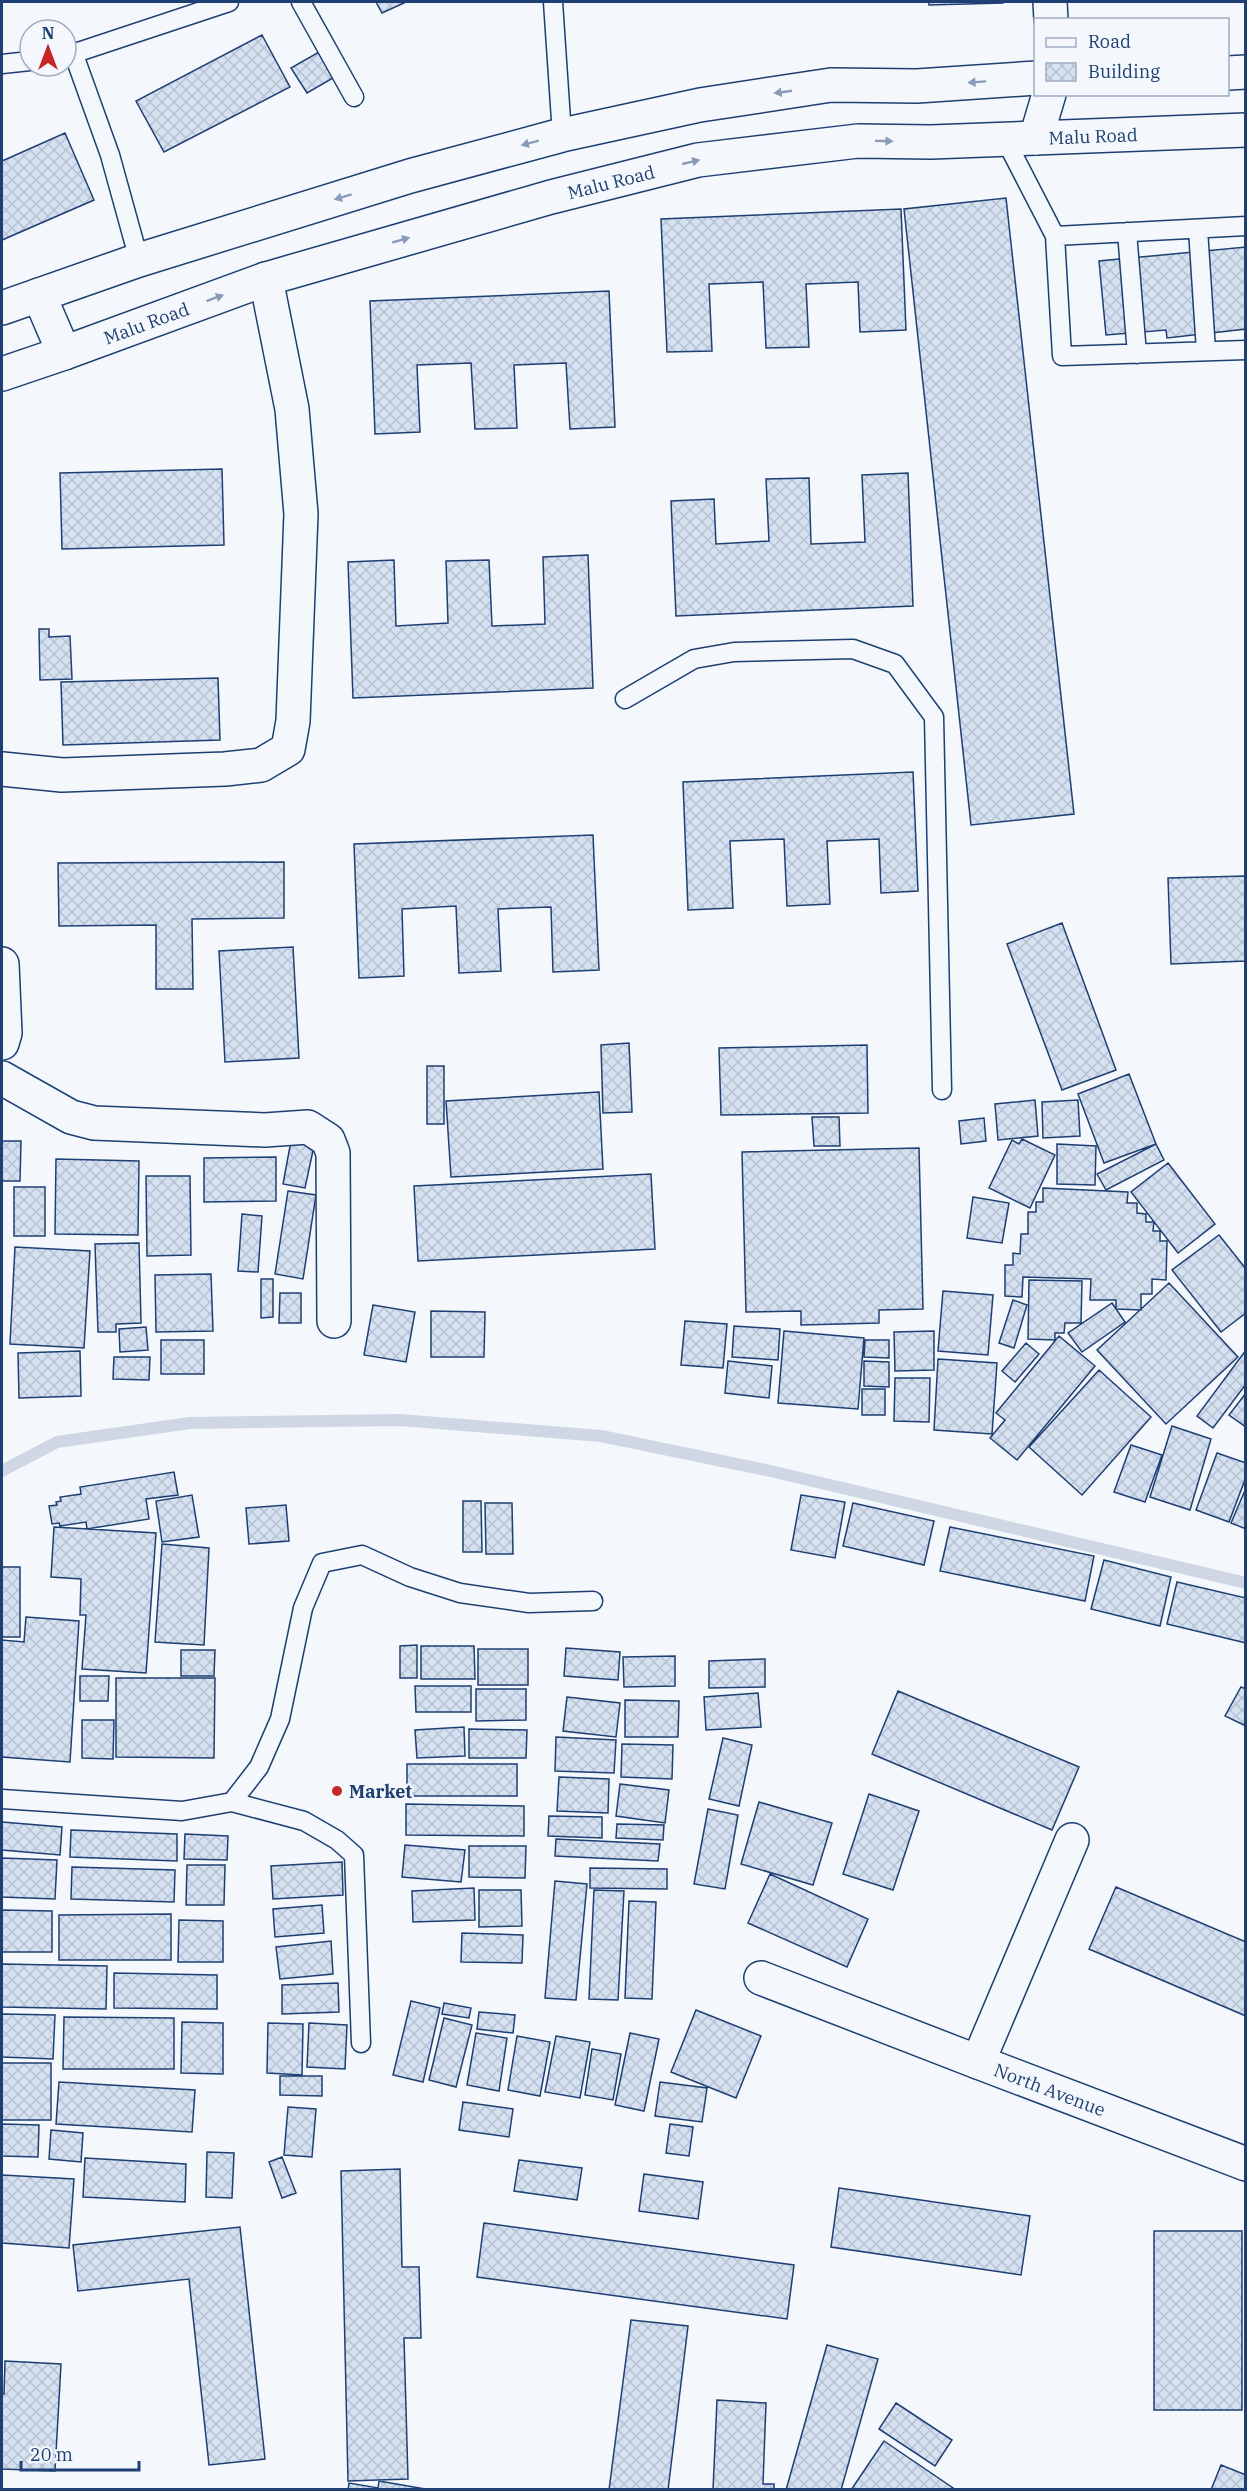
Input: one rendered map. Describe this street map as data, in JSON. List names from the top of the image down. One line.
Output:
{"streets":{"main road":["Malu Road","North Avenue"]},"places":["Market"],"legend":["Road","Building"],"scale_bar":"20 m","north":"top"}
